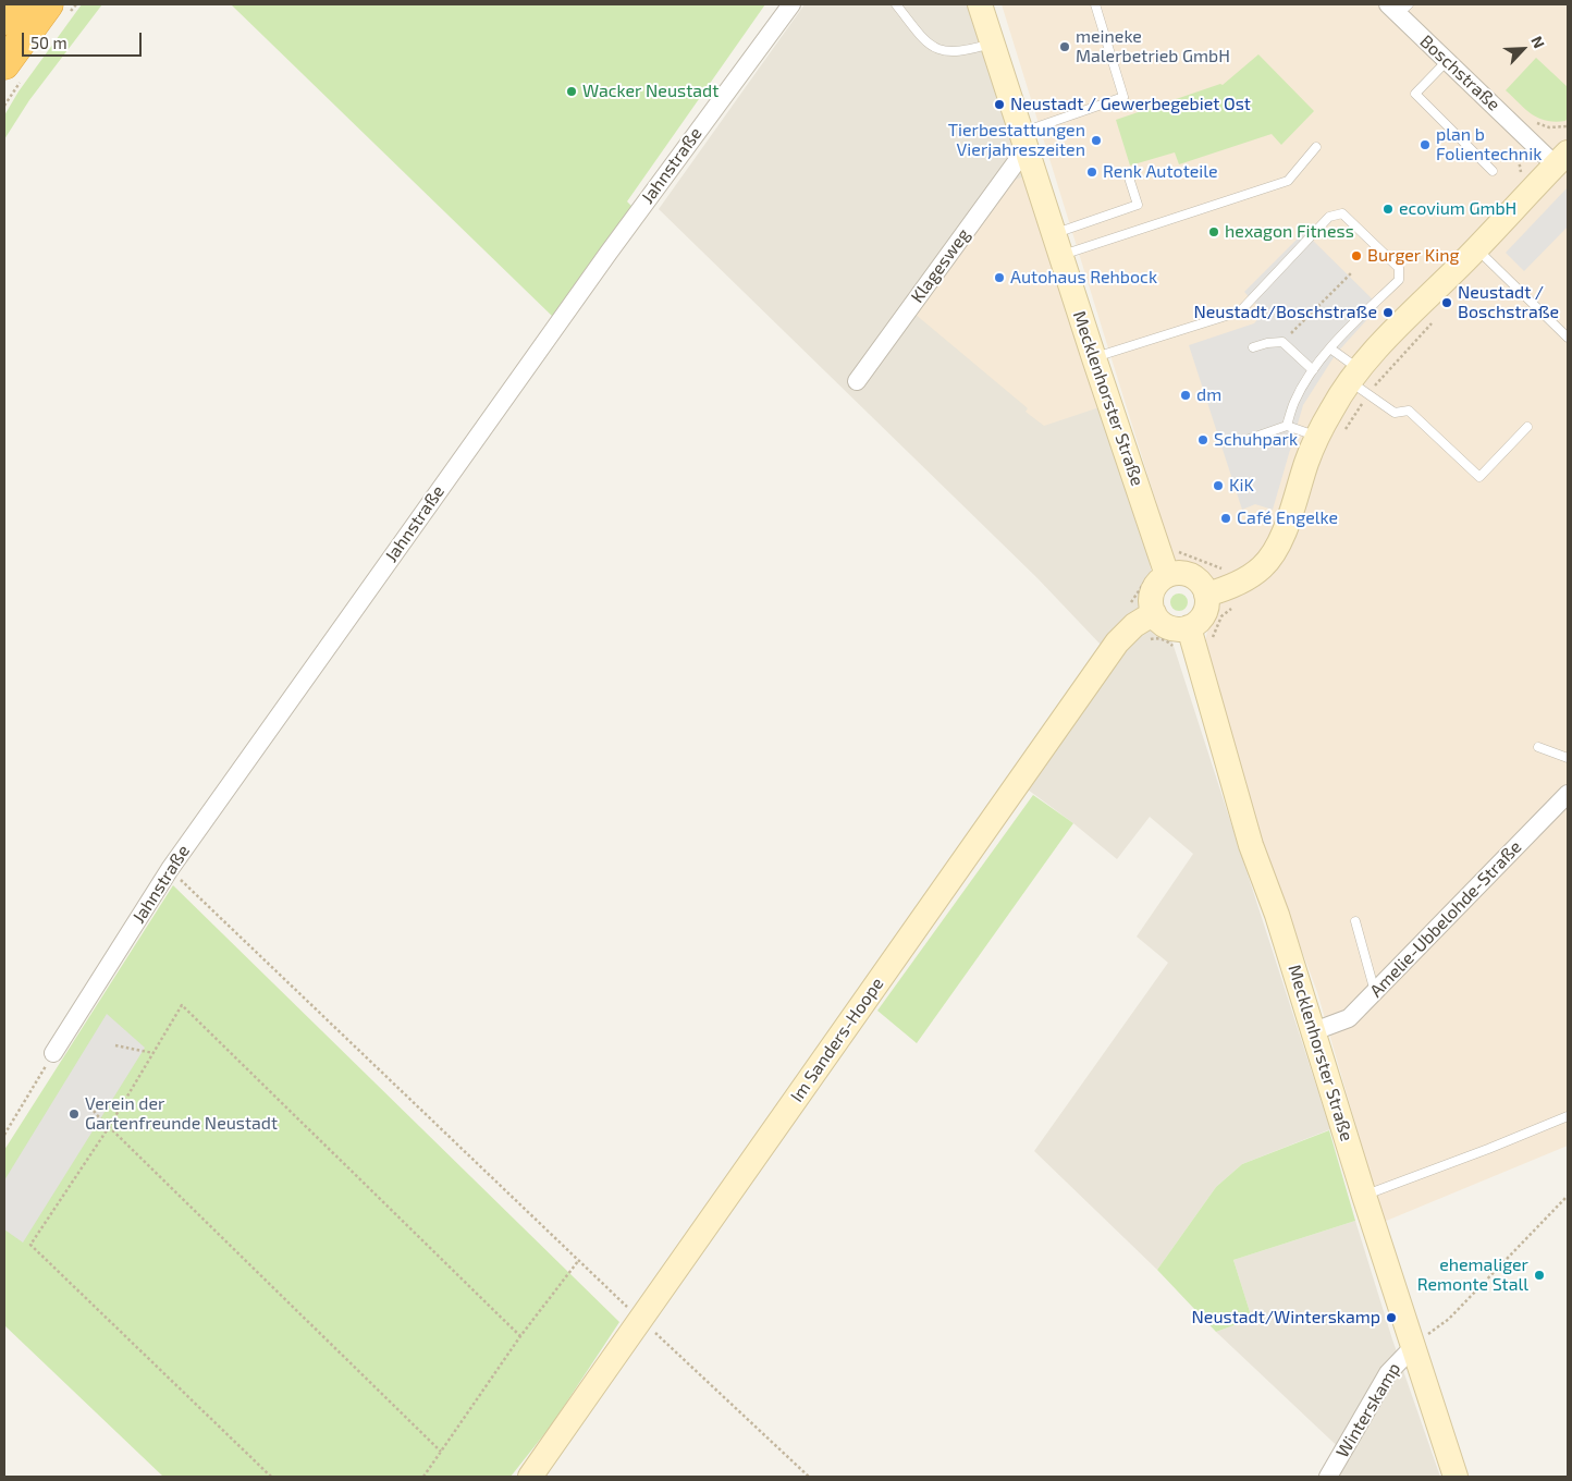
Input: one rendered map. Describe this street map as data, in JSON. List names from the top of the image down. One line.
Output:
{"streets":{"street":["Boschstraße","Jahnstraße","Klagesweg","Mecklenhorster Straße","Amelie-Ubbelohde-Straße","Im Sanders-Hoope","Winterskamp"]},"crossings":[["Klagesweg","Mecklenhorster Straße"],["Mecklenhorster Straße","Amelie-Ubbelohde-Straße"],["Mecklenhorster Straße","Im Sanders-Hoope"],["Mecklenhorster Straße","Winterskamp"]],"places":["meineke Malerbetrieb GmbH","Wacker Neustadt","Neustadt / Gewerbegebiet Ost","Tierbestattungen Vierjahreszeiten","plan b Folientechnik","Renk Autoteile","ecovium GmbH","hexagon Fitness","Burger King","Autohaus Rehbock","Neustadt / Boschstraße","Neustadt/Boschstraße","dm","Schuhpark","KiK","Café Engelke","Verein der Gartenfreunde Neustadt","ehemaliger Remonte Stall","Neustadt/Winterskamp"],"scale_bar":"50 m","north":"top right"}
